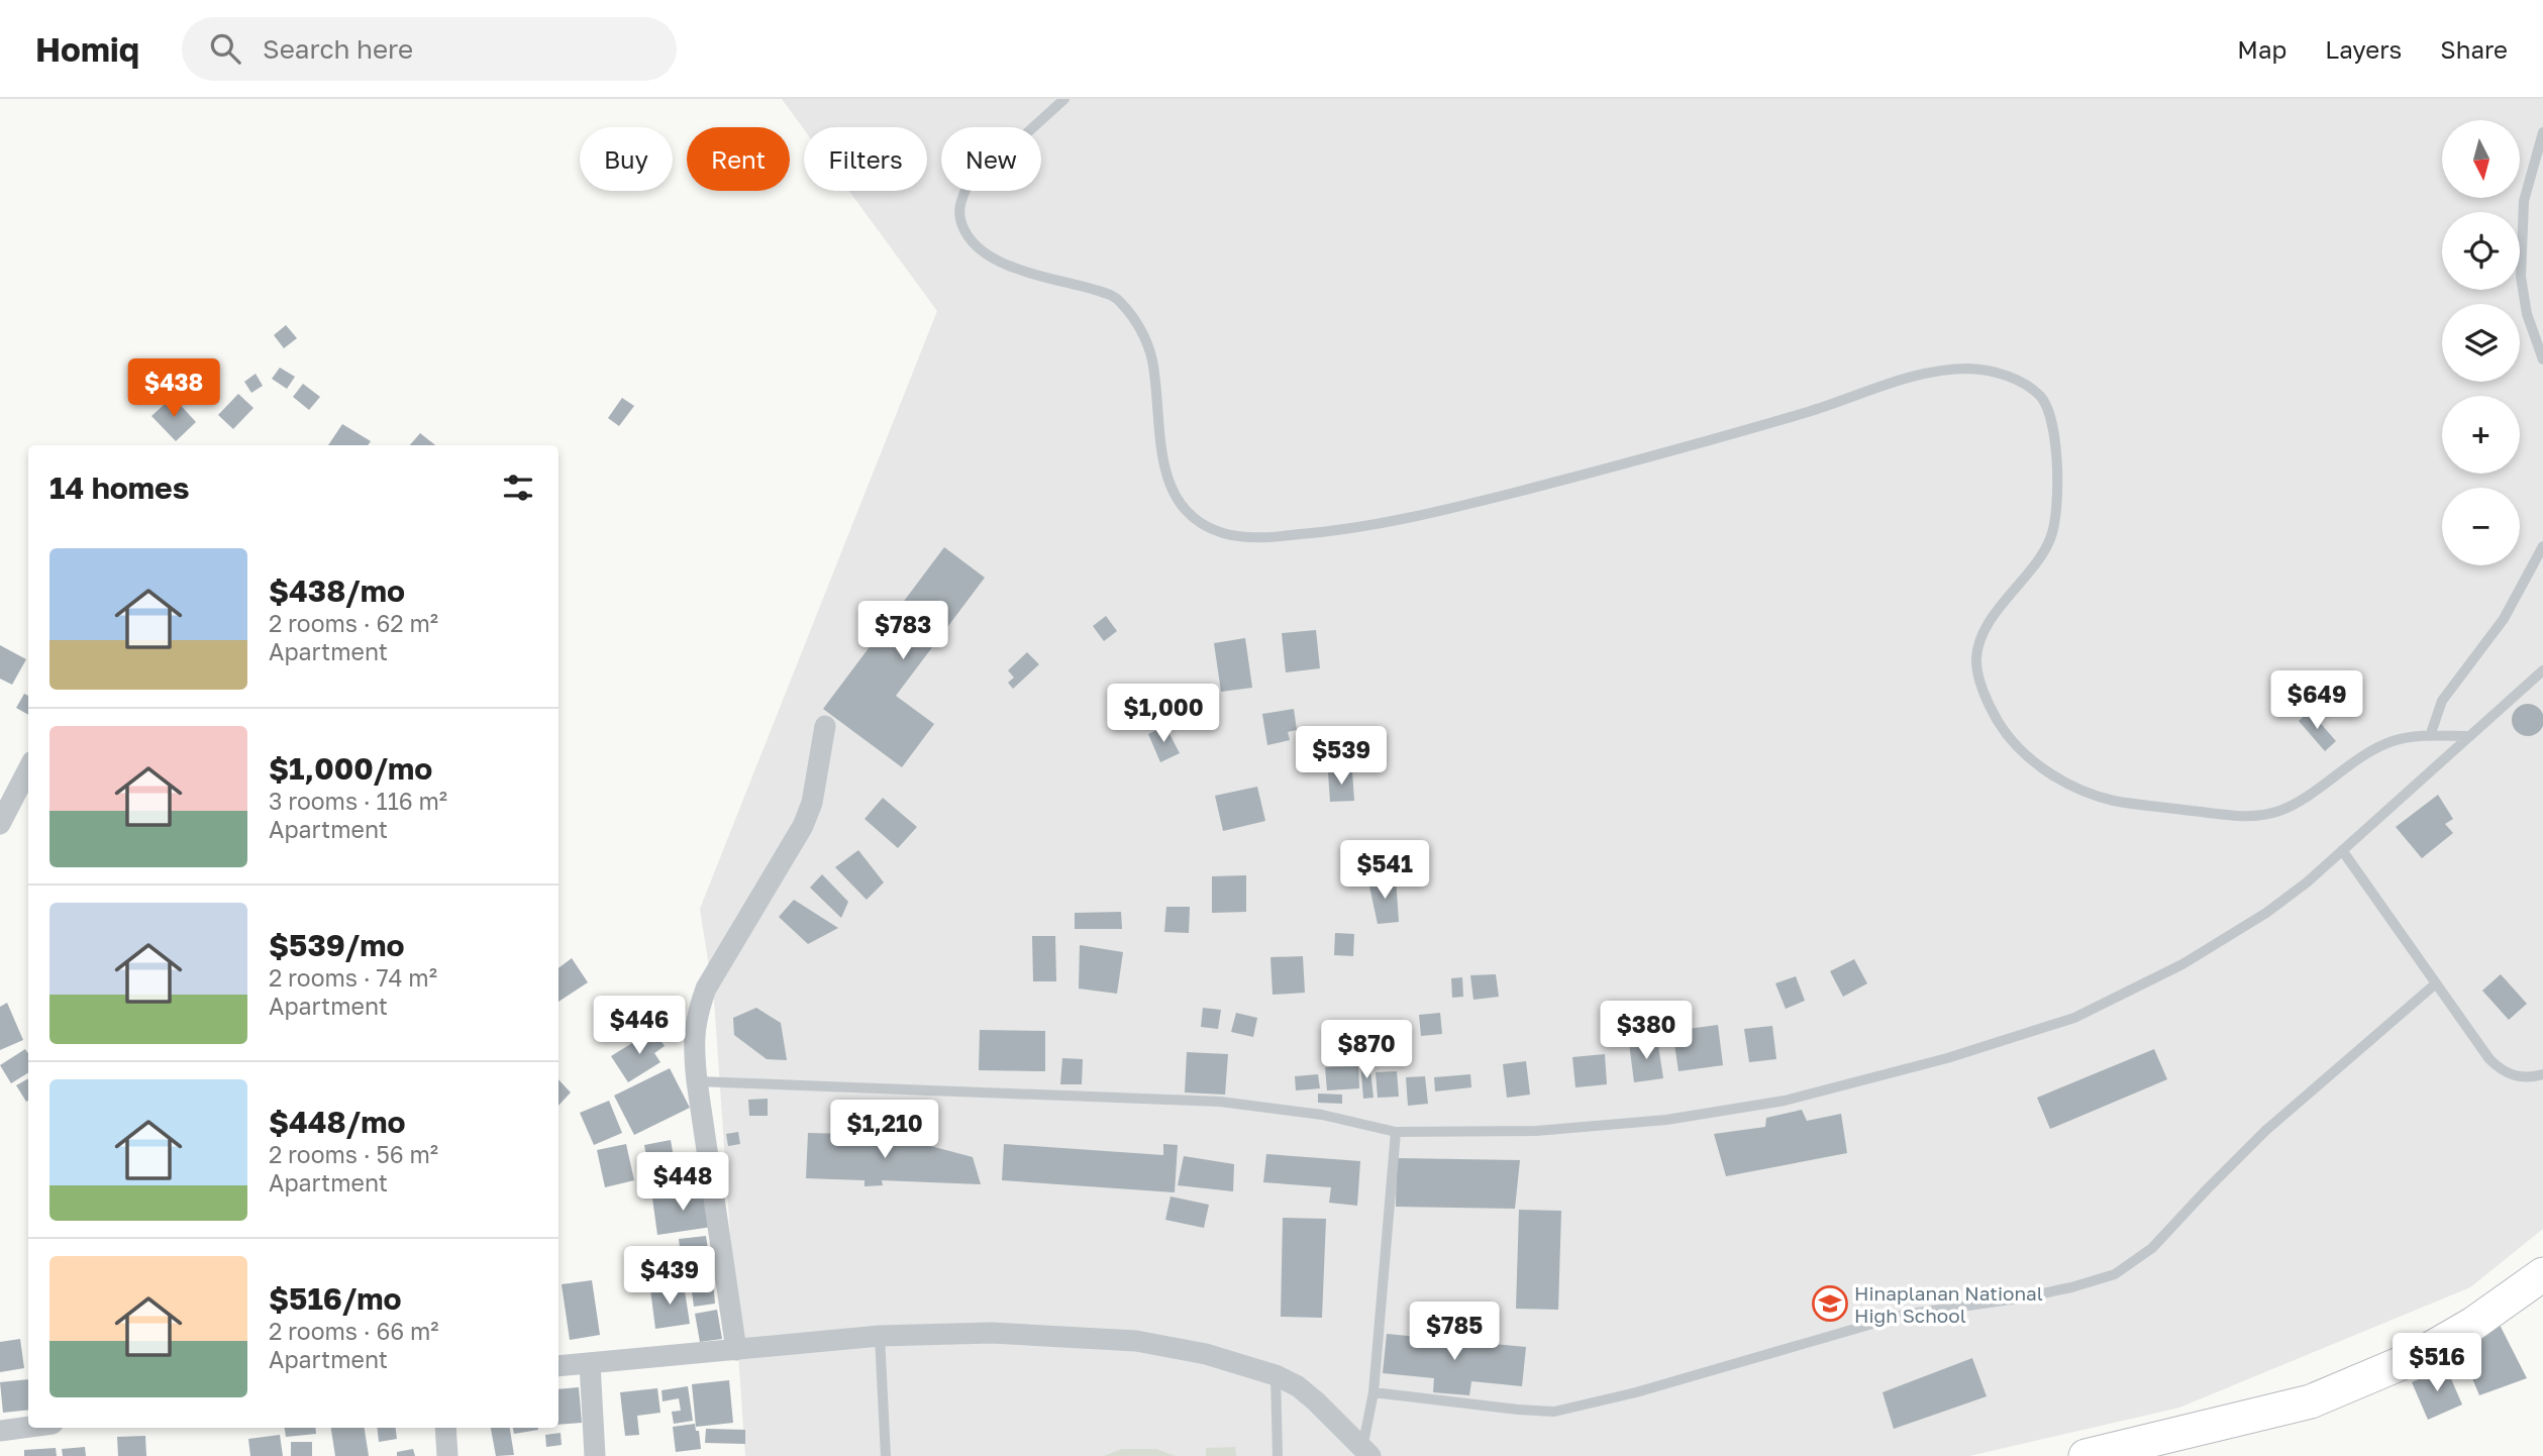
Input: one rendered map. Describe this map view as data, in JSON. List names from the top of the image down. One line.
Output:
{"places":{"school or university":["Hinaplanan National High School"]},"north":"bottom","page":{"header":"Homiq","search":"Search here","nav":["Map","Layers","Share"],"map_buttons":["+","−"],"chip":["Buy","Rent","Filters","New"],"price":["$438","$783","$649","$1,000","$539","$541","$446","$380","$870","$1,210","$448","$439","$785","$516"],"heading":"14 homes","list":[{"name":"$438/mo","note":"2 rooms · 62 m² · Apartment"},{"name":"$1,000/mo","note":"3 rooms · 116 m² · Apartment"},{"name":"$539/mo","note":"2 rooms · 74 m² · Apartment"},{"name":"$448/mo","note":"2 rooms · 56 m² · Apartment"},{"name":"$516/mo","note":"2 rooms · 66 m² · Apartment"}]}}
